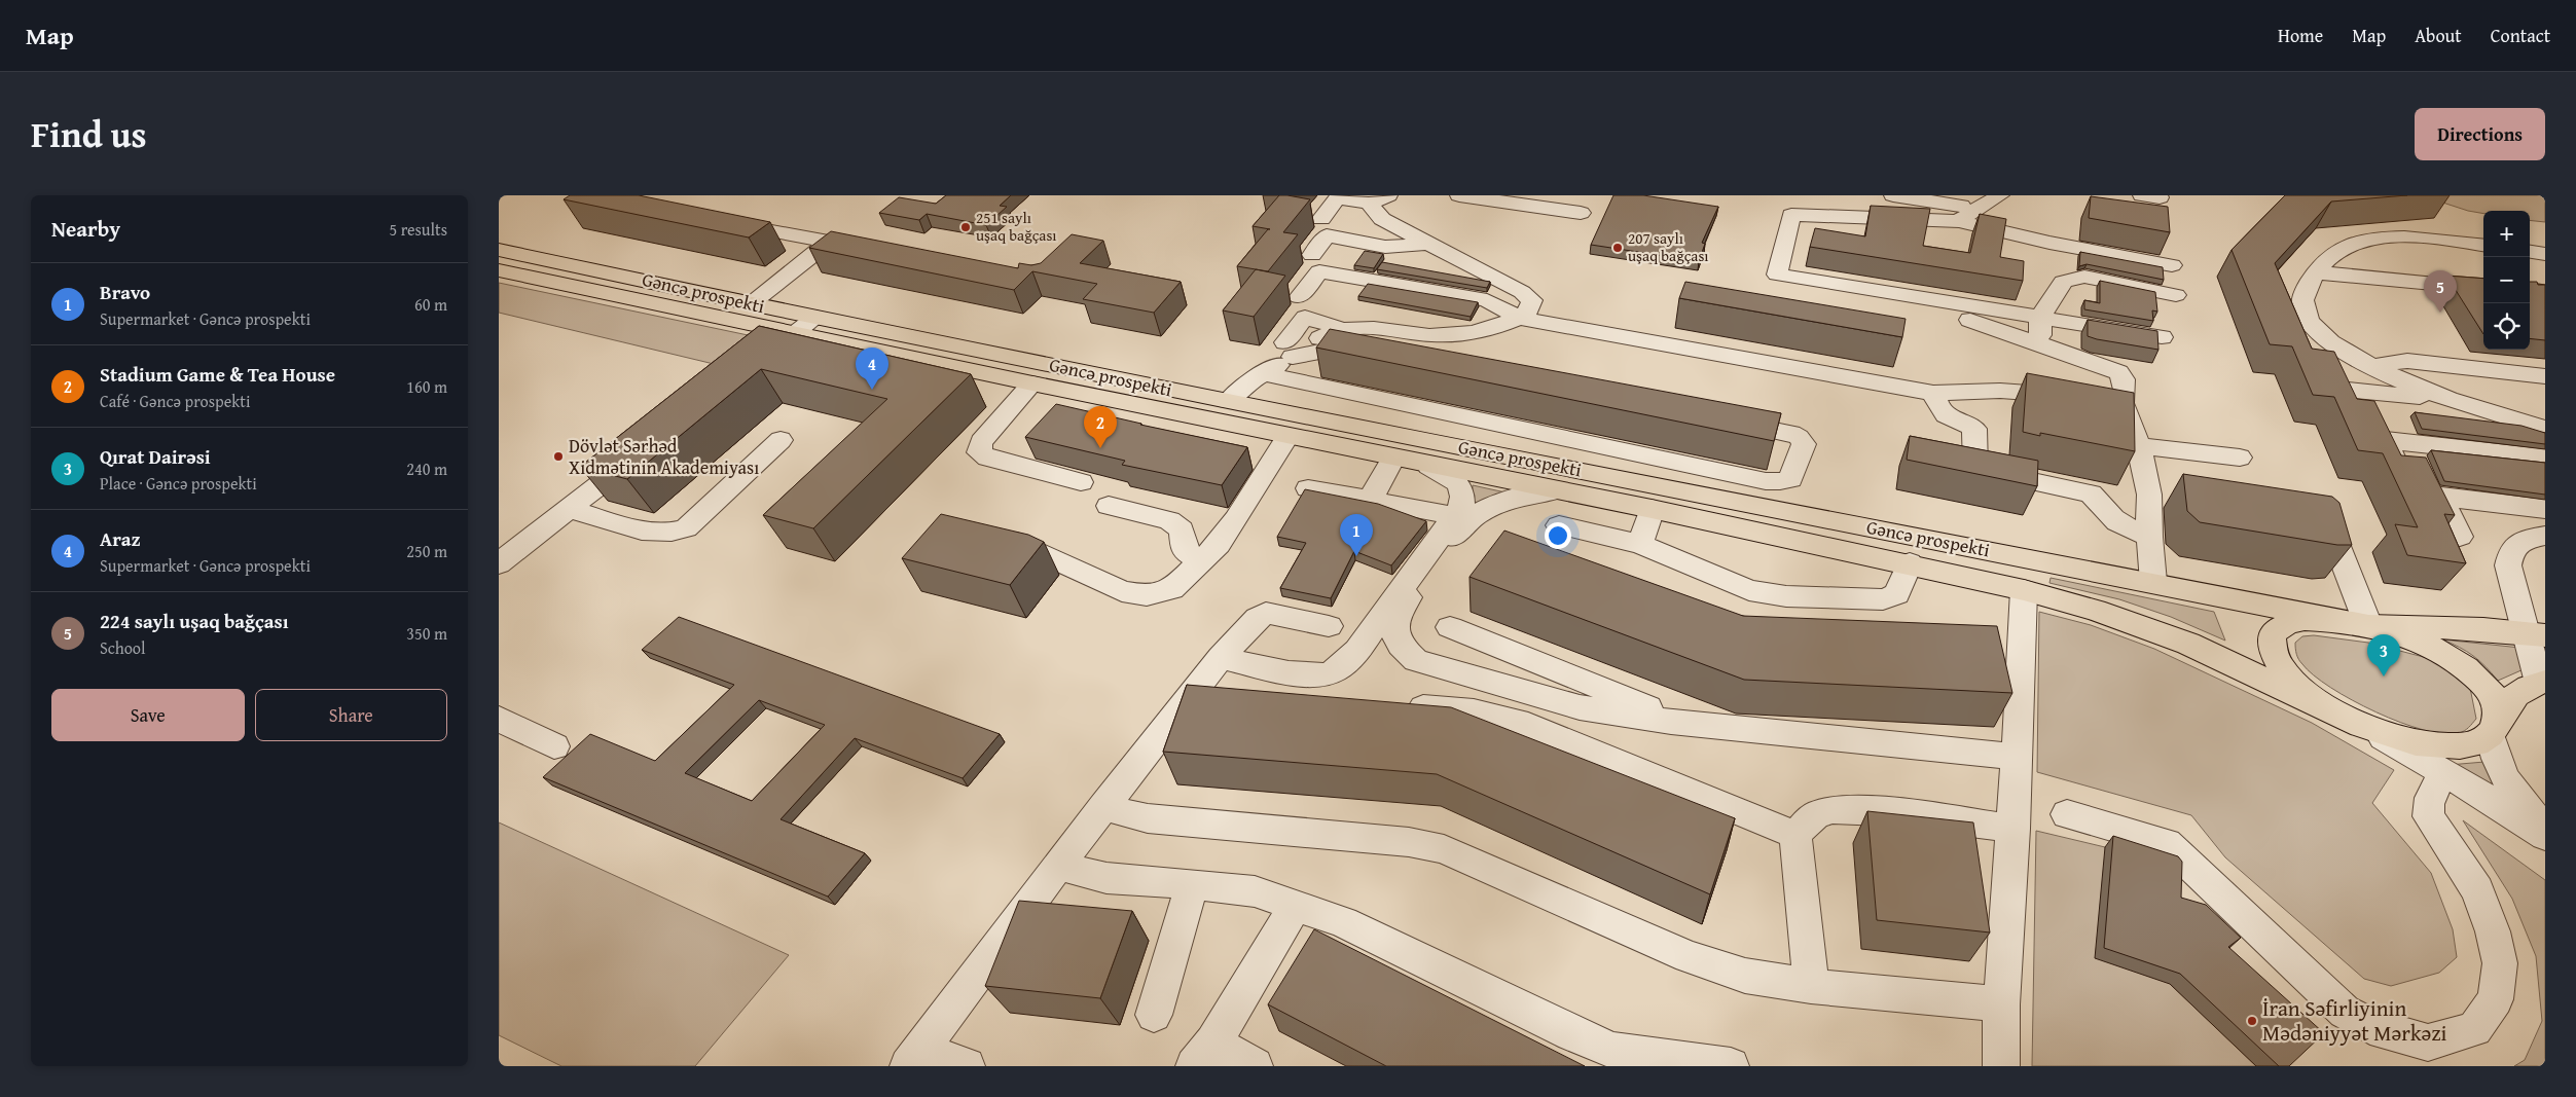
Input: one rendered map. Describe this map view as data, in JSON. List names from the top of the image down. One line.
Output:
{"streets":{"main road":["Gəncə prospekti"]},"places":["251 saylı uşaq bağçası","207 saylı uşaq bağçası","Dövlət Sərhəd Xidmətinin Akademiyası","İran Səfirliyinin Mədəniyyət Mərkəzi"],"page":{"header":"Map","nav":["Home","Map","About","Contact"],"title":"Find us","buttons":["Directions",["Save","Share"]],"heading":["Nearby","5 results"],"map_buttons":["+","−"],"list":[{"mark":"1","name":"Bravo","note":"Supermarket · Gəncə prospekti","value":"60 m"},{"mark":"2","name":"Stadium Game & Tea House","note":"Café · Gəncə prospekti","value":"160 m"},{"mark":"3","name":"Qırat Dairəsi","note":"Place · Gəncə prospekti","value":"240 m"},{"mark":"4","name":"Araz","note":"Supermarket · Gəncə prospekti","value":"250 m"},{"mark":"5","name":"224 saylı uşaq bağçası","note":"School","value":"350 m"}],"pins":["5","4","2","1","3"]}}
